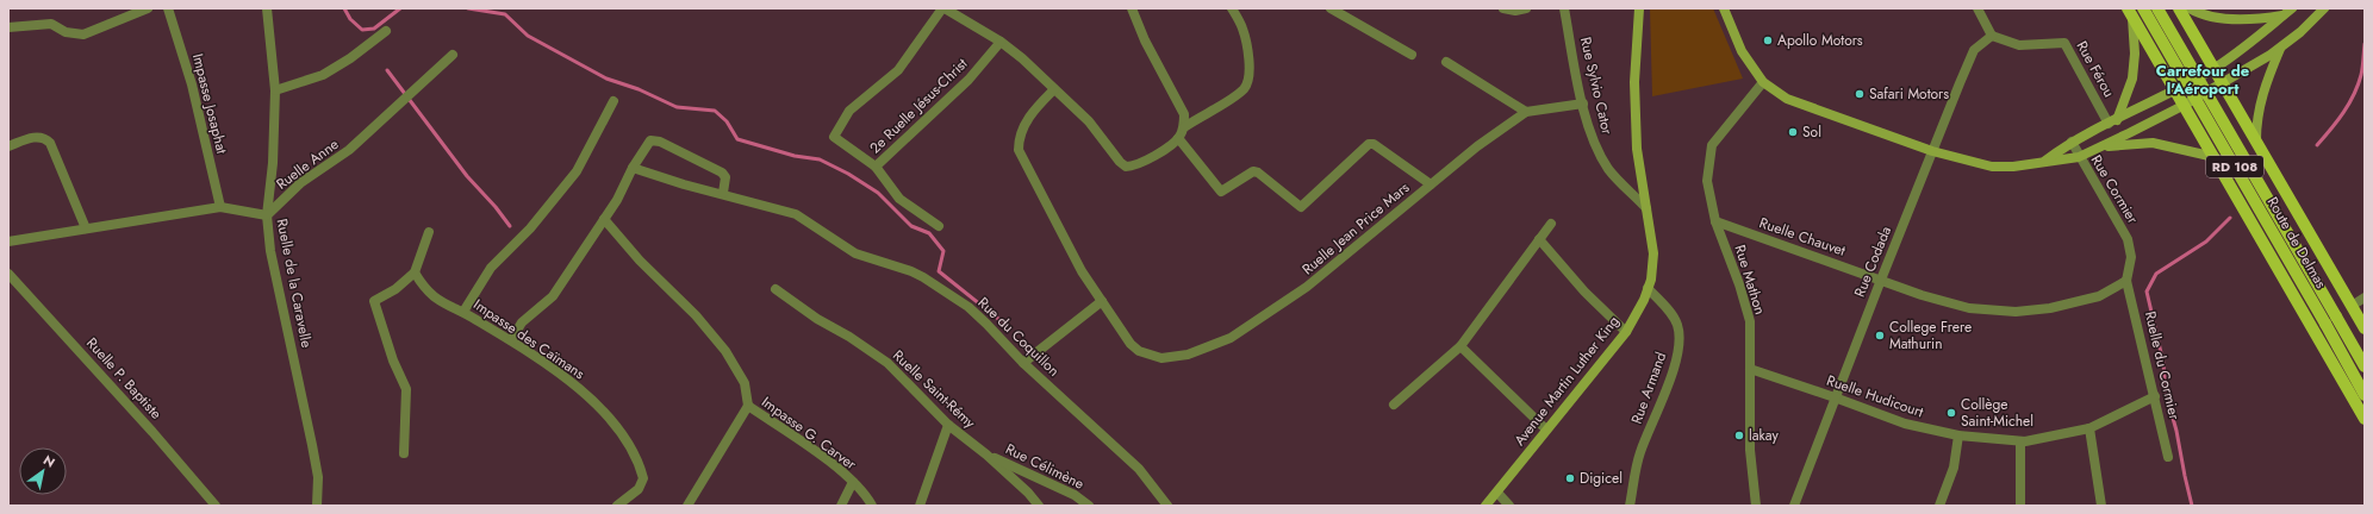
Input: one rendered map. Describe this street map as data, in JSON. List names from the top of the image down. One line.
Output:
{"streets":{"main road":["RD 108","Route de Delmas","Avenue Martin Luther King"],"street":["Rue Férou","Rue Sylvio Cator","Impasse Josaphat","2e Ruelle Jésus-Christ","Ruelle Anne","Rue Cormier","Ruelle Jean Price Mars","Ruelle Chauvet","Rue Codada","Rue Mathon","Ruelle de la Caravelle","Rue du Coquillon","Impasse des Caïmans","Ruelle du Cormier","Ruelle P. Baptiste","Rue Armand","Ruelle Saint-Rémy","Ruelle Hudicourt","Impasse G. Carver","Rue Célimène"]},"crossings":[["Rue Férou","Rue Codada"],["Rue Sylvio Cator","Ruelle Jean Price Mars"],["Rue Sylvio Cator","Avenue Martin Luther King"],["Ruelle Anne","Ruelle de la Caravelle"],["Rue Cormier","Ruelle Chauvet"],["Rue Cormier","Ruelle du Cormier"],["Ruelle Chauvet","Rue Codada"],["Ruelle Chauvet","Rue Mathon"],["Ruelle Chauvet","Ruelle du Cormier"],["Rue Codada","Ruelle Hudicourt"],["Rue Mathon","Ruelle Hudicourt"],["Ruelle du Cormier","Ruelle Hudicourt"],["Avenue Martin Luther King","Rue Armand"],["Ruelle Saint-Rémy","Rue Célimène"]],"districts":["Carrefour de l'Aéroport"],"places":["Apollo Motors","Safari Motors","Sol","College Frere Mathurin","Collège Saint-Michel","lakay","Digicel"],"north":"top right"}
